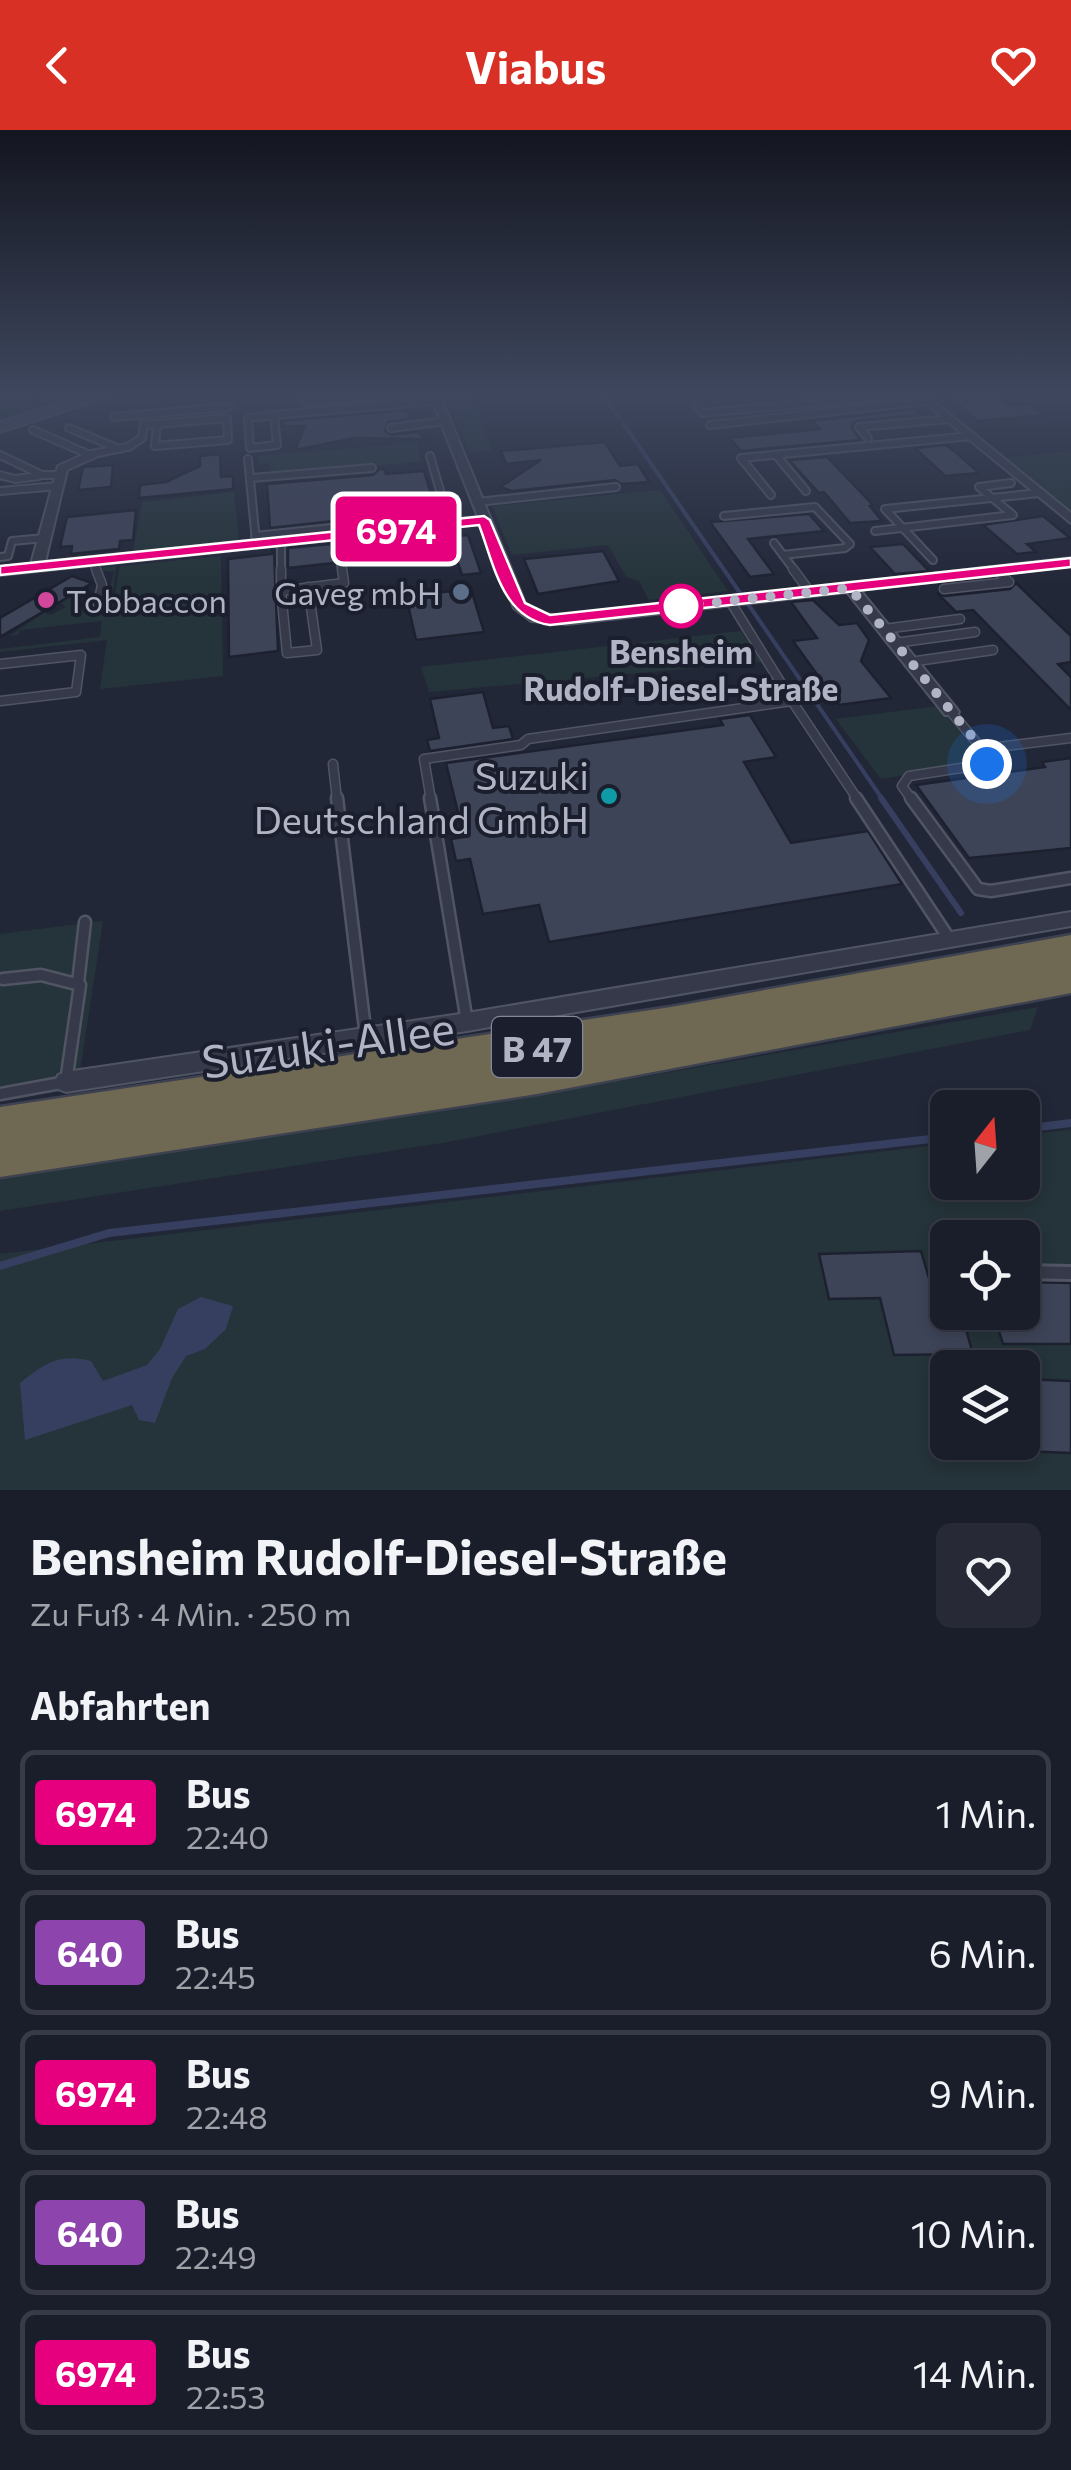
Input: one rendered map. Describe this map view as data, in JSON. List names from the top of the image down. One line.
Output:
{"streets":{"highway":["B 47"],"street":["Suzuki-Allee"]},"places":["Gaveg mbH","Tobbaccon","Bensheim Rudolf-Diesel-Straße","Suzuki Deutschland GmbH"],"lines":["bus line 6974"],"north":"top","page":{"header":"Viabus","on_map":"6974","heading":[["Bensheim Rudolf-Diesel-Straße","Zu Fuß · 4 Min. · 250 m"],"Abfahrten"],"list":[{"mark":"6974","name":"Bus","note":"22:40","value":"1 Min."},{"mark":"640","name":"Bus","note":"22:45","value":"6 Min."},{"mark":"6974","name":"Bus","note":"22:48","value":"9 Min."},{"mark":"640","name":"Bus","note":"22:49","value":"10 Min."},{"mark":"6974","name":"Bus","note":"22:53","value":"14 Min."}]}}
